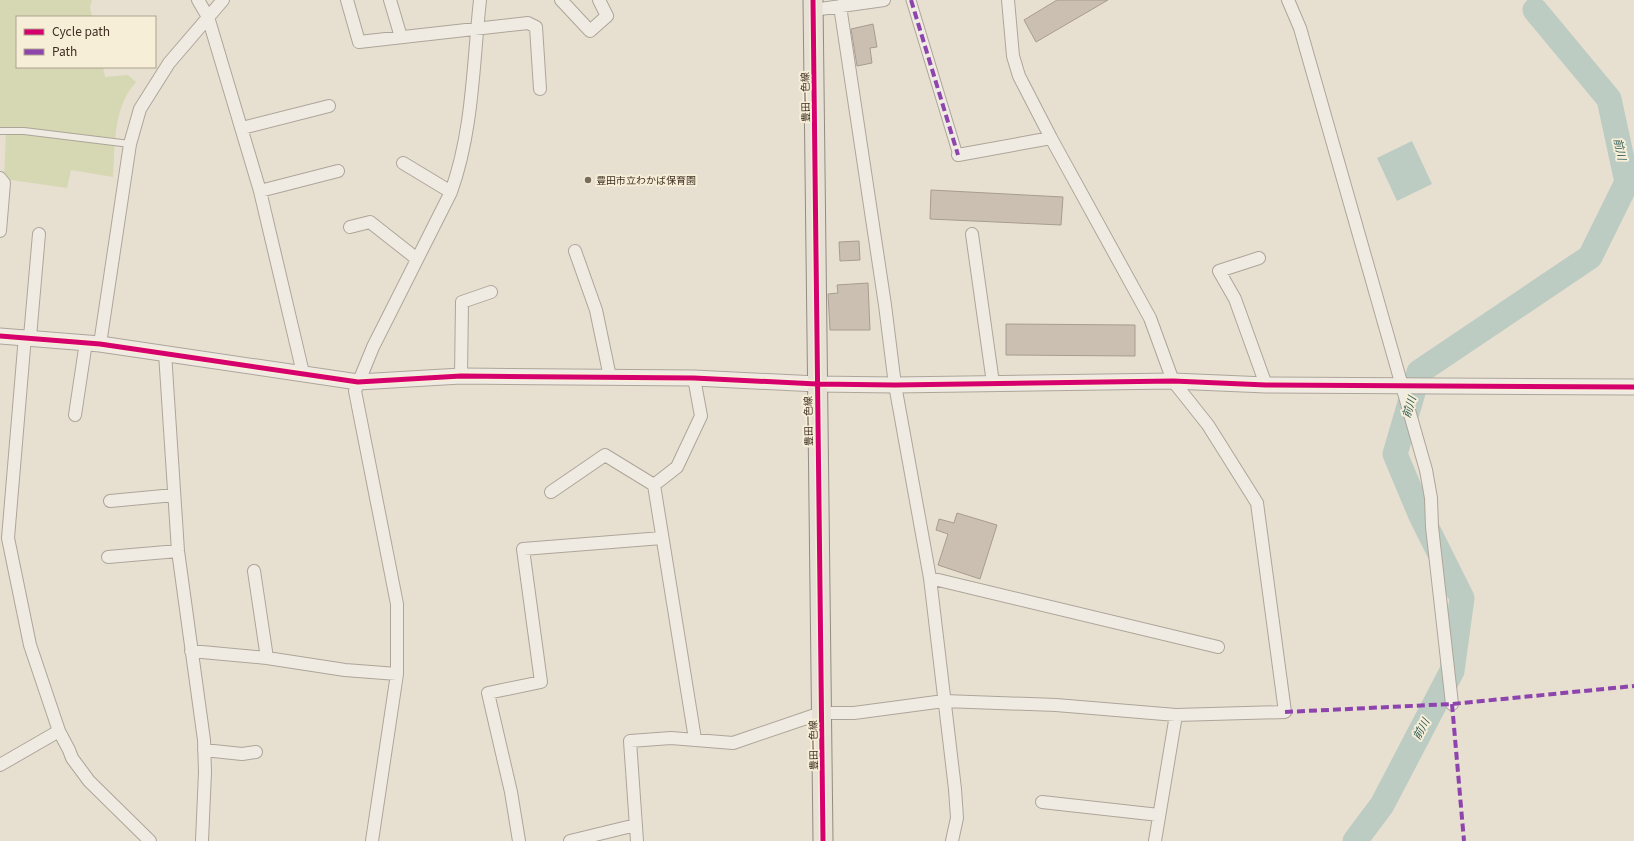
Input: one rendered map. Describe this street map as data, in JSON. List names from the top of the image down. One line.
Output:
{"streets":{"main road":["豊田一色線"]},"water":["前川"],"places":["豊田市立わかば保育園"],"legend":["Cycle path","Path"]}
